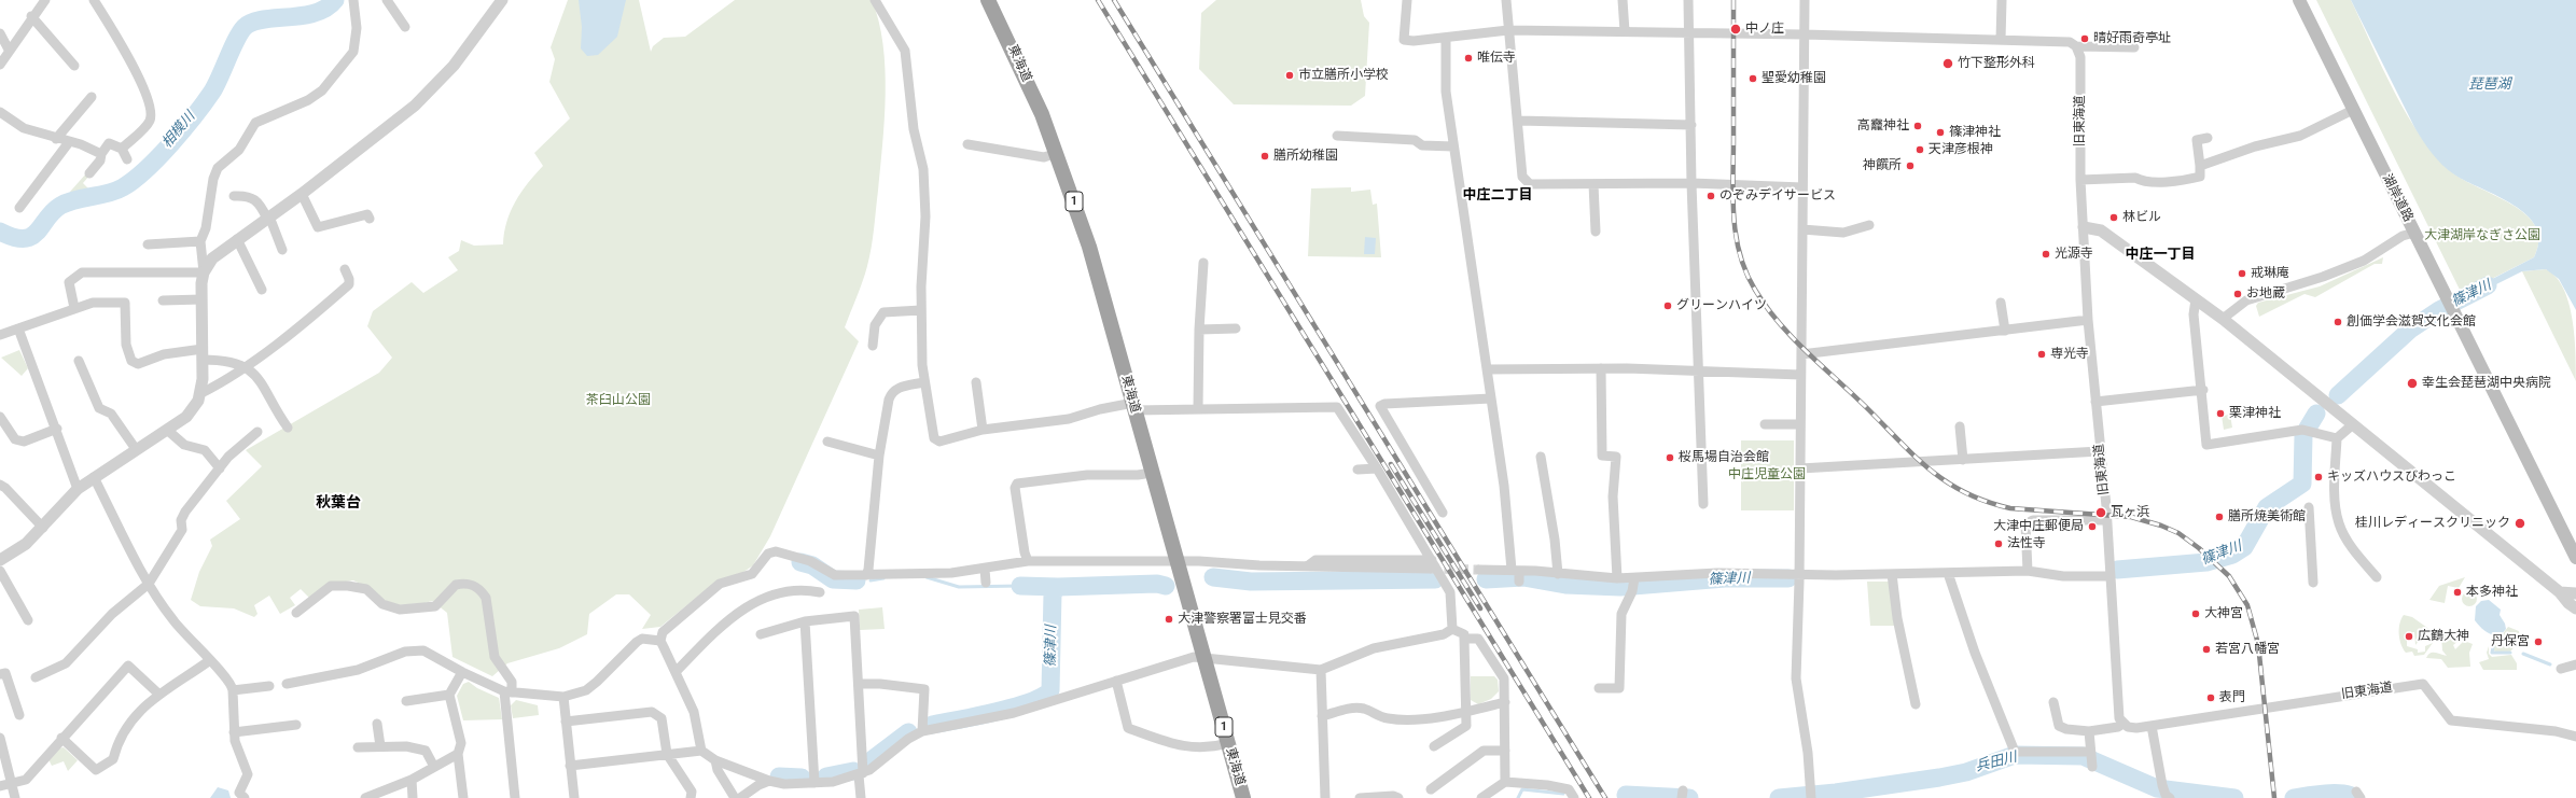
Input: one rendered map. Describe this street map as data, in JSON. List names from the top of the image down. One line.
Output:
{"streets":{"highway":["東海道","1"],"main road":["湖岸道路"],"street":["旧東海道"]},"districts":["中庄二丁目","中庄一丁目","秋葉台"],"water":["琵琶湖","相模川","篠津川","兵田川"],"parks":["大津湖岸なぎさ公園","茶臼山公園","中庄児童公園"],"places":["中ノ庄","晴好雨奇亭址","唯伝寺","竹下整形外科","市立膳所小学校","聖愛幼稚園","高龗神社","篠津神社","天津彦根神","膳所幼稚園","神饌所","のぞみデイサービス","林ビル","光源寺","戒琳庵","お地蔵","グリーンハイツ","創価学会滋賀文化会館","専光寺","幸生会琵琶湖中央病院","栗津神社","桜馬場自治会館","キッズハウスびわっこ","瓦ヶ浜","膳所焼美術館","桂川レディースクリニック","大津中庄郵便局","法性寺","本多神社","大神宮","大津警察署富士見交番","広鶴大神","丹保宮","若宮八幡宮","表門"]}
